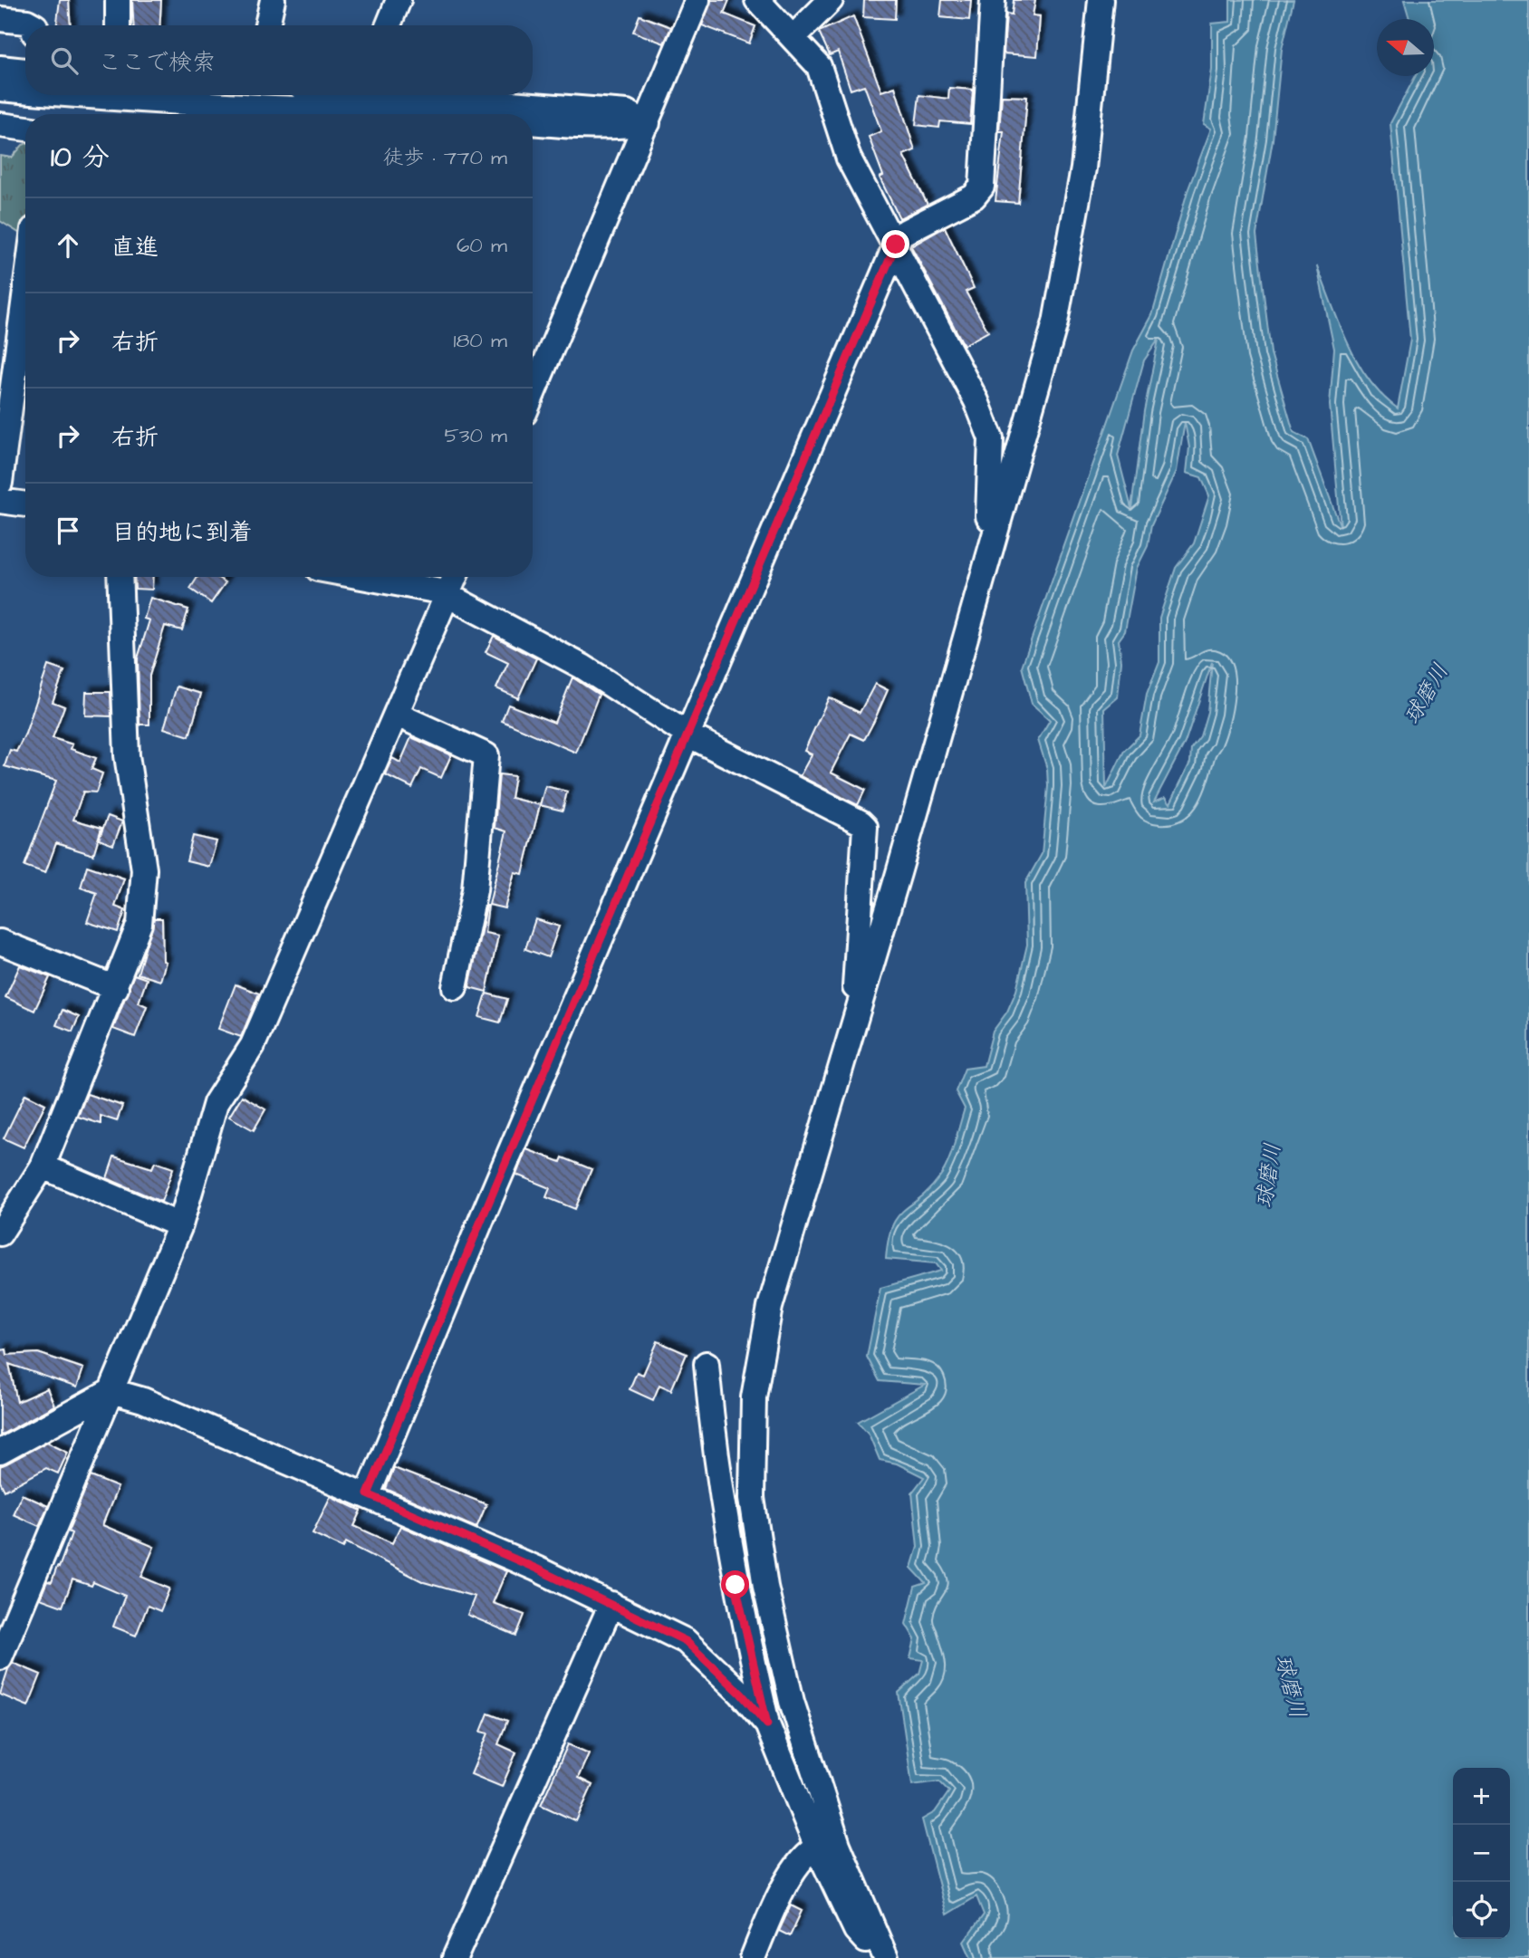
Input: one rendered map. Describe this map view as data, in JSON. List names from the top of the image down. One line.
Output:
{"water":["球磨川"],"north":"left","page":{"search":"ここで検索","heading":["10 分","徒歩 · 770 m"],"list":[["直進","60 m"],["右折","180 m"],["右折","530 m"],"目的地に到着"],"map_buttons":["+","−"]}}
